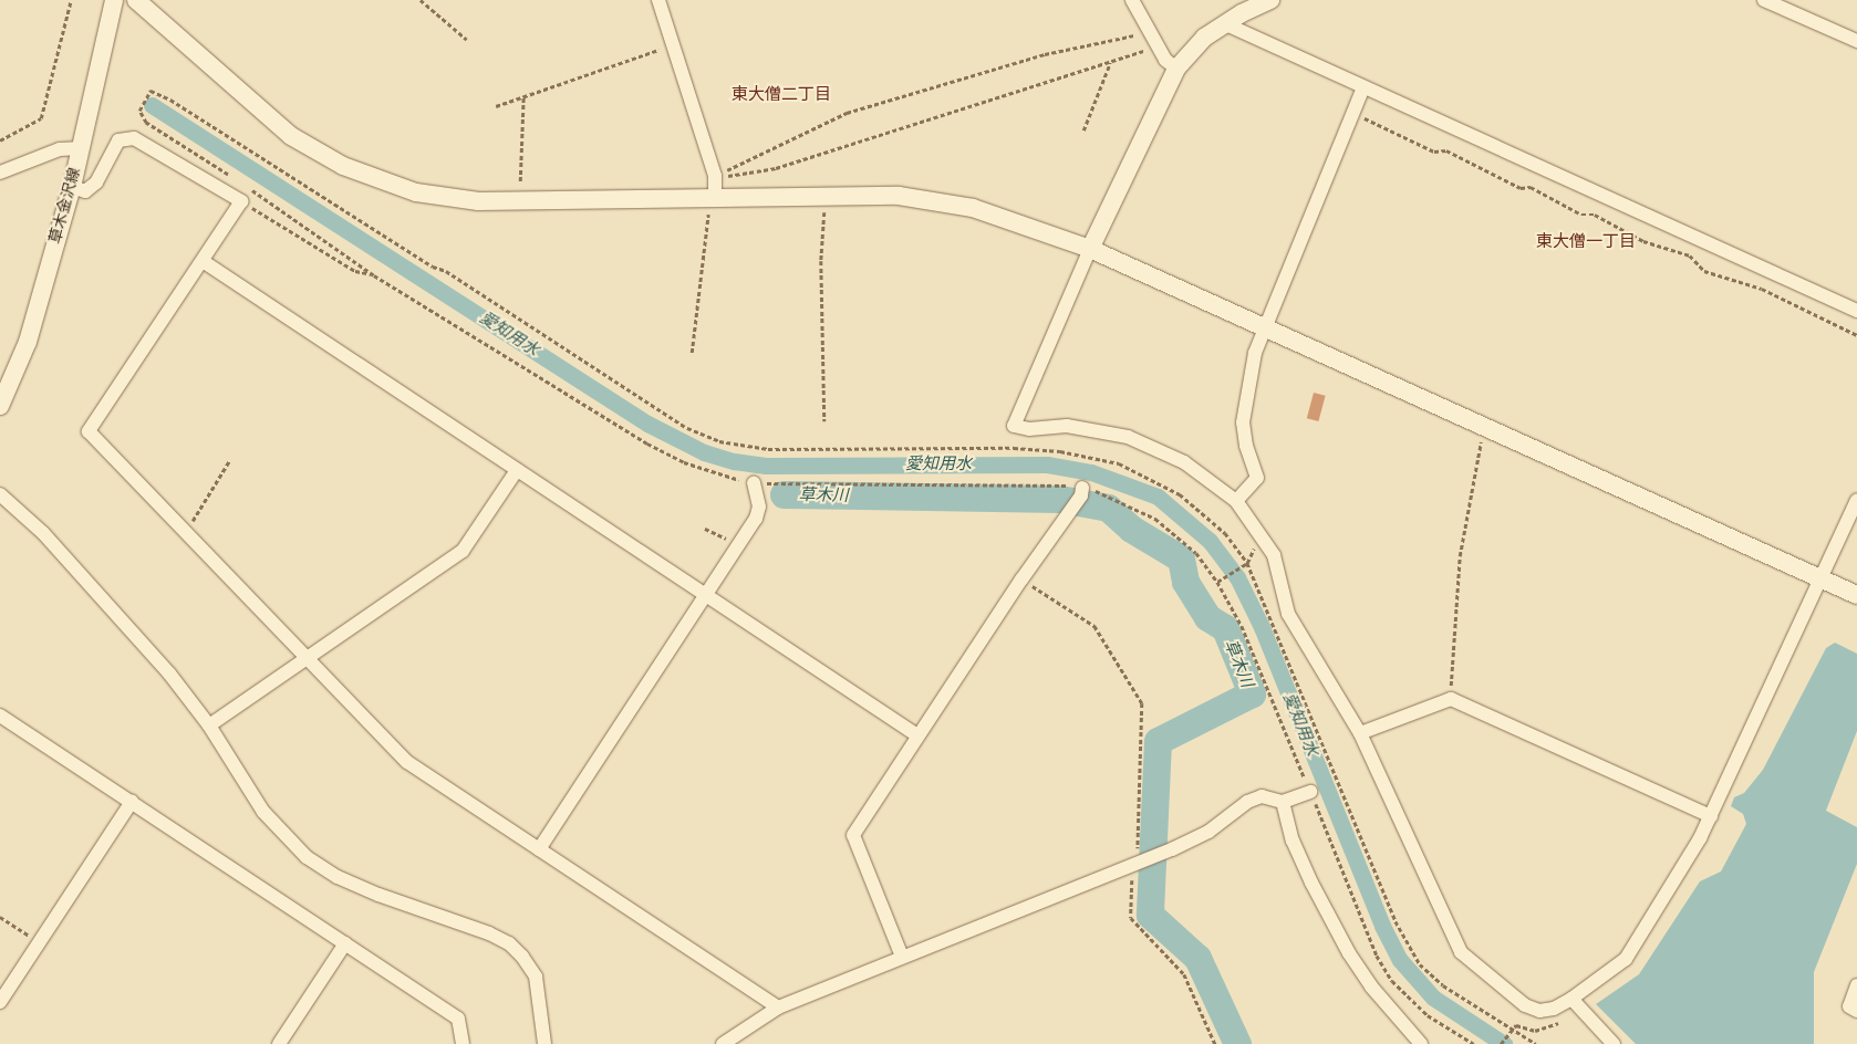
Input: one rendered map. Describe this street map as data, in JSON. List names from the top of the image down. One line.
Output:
{"streets":{"street":["草木金沢線"]},"districts":["東大僧二丁目","東大僧一丁目"],"water":["愛知用水","草木川"]}
